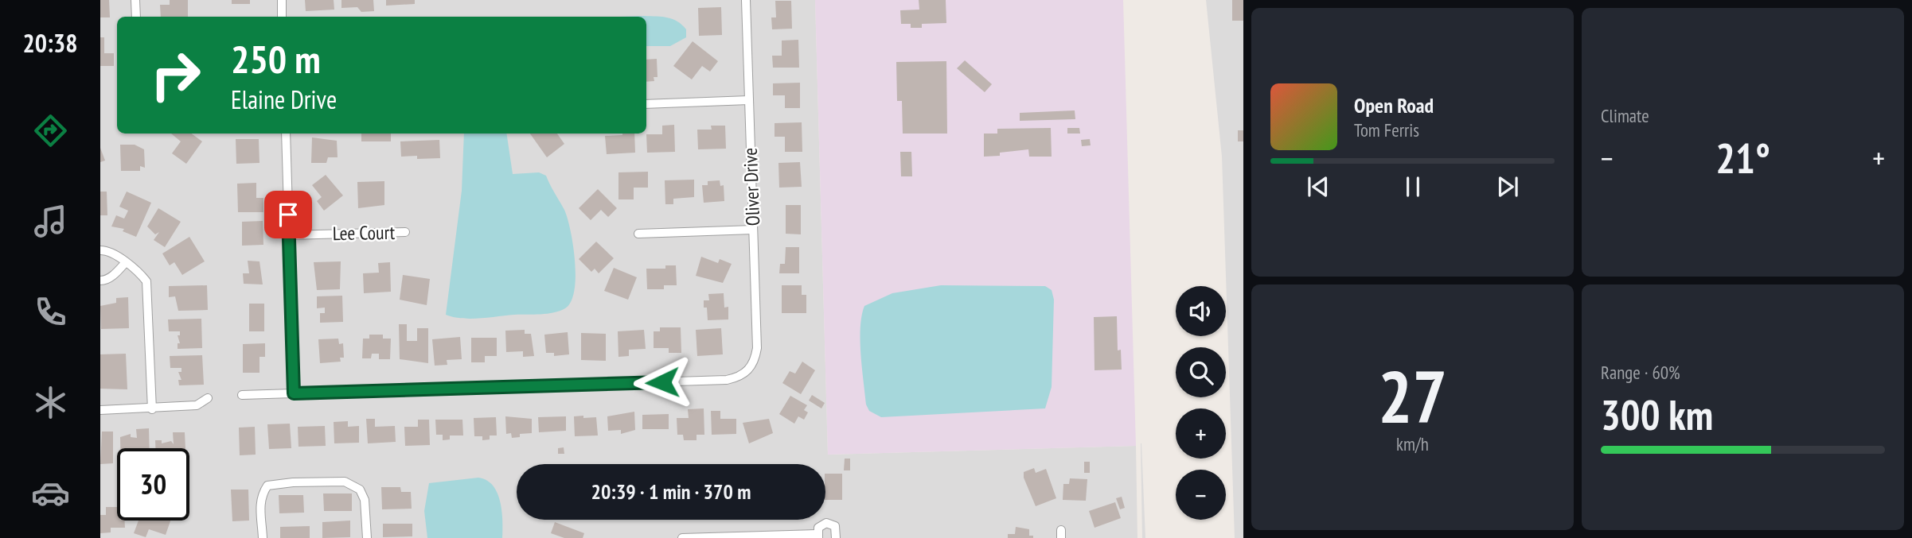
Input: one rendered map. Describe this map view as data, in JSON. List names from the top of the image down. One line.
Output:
{"streets":{"street":["Oliver Drive","Lee Court"]},"page":{"tabs":"20:38","tile":["Climate",["27","km/h"],["Range · 60%","300 km"]],"turn":["250 m","Elaine Drive"],"song":["Open Road","Tom Ferris"],"heat":["−","21°","+"],"map_buttons":["+","−"],"limit":"30","trip":"20:39 · 1 min · 370 m"}}
